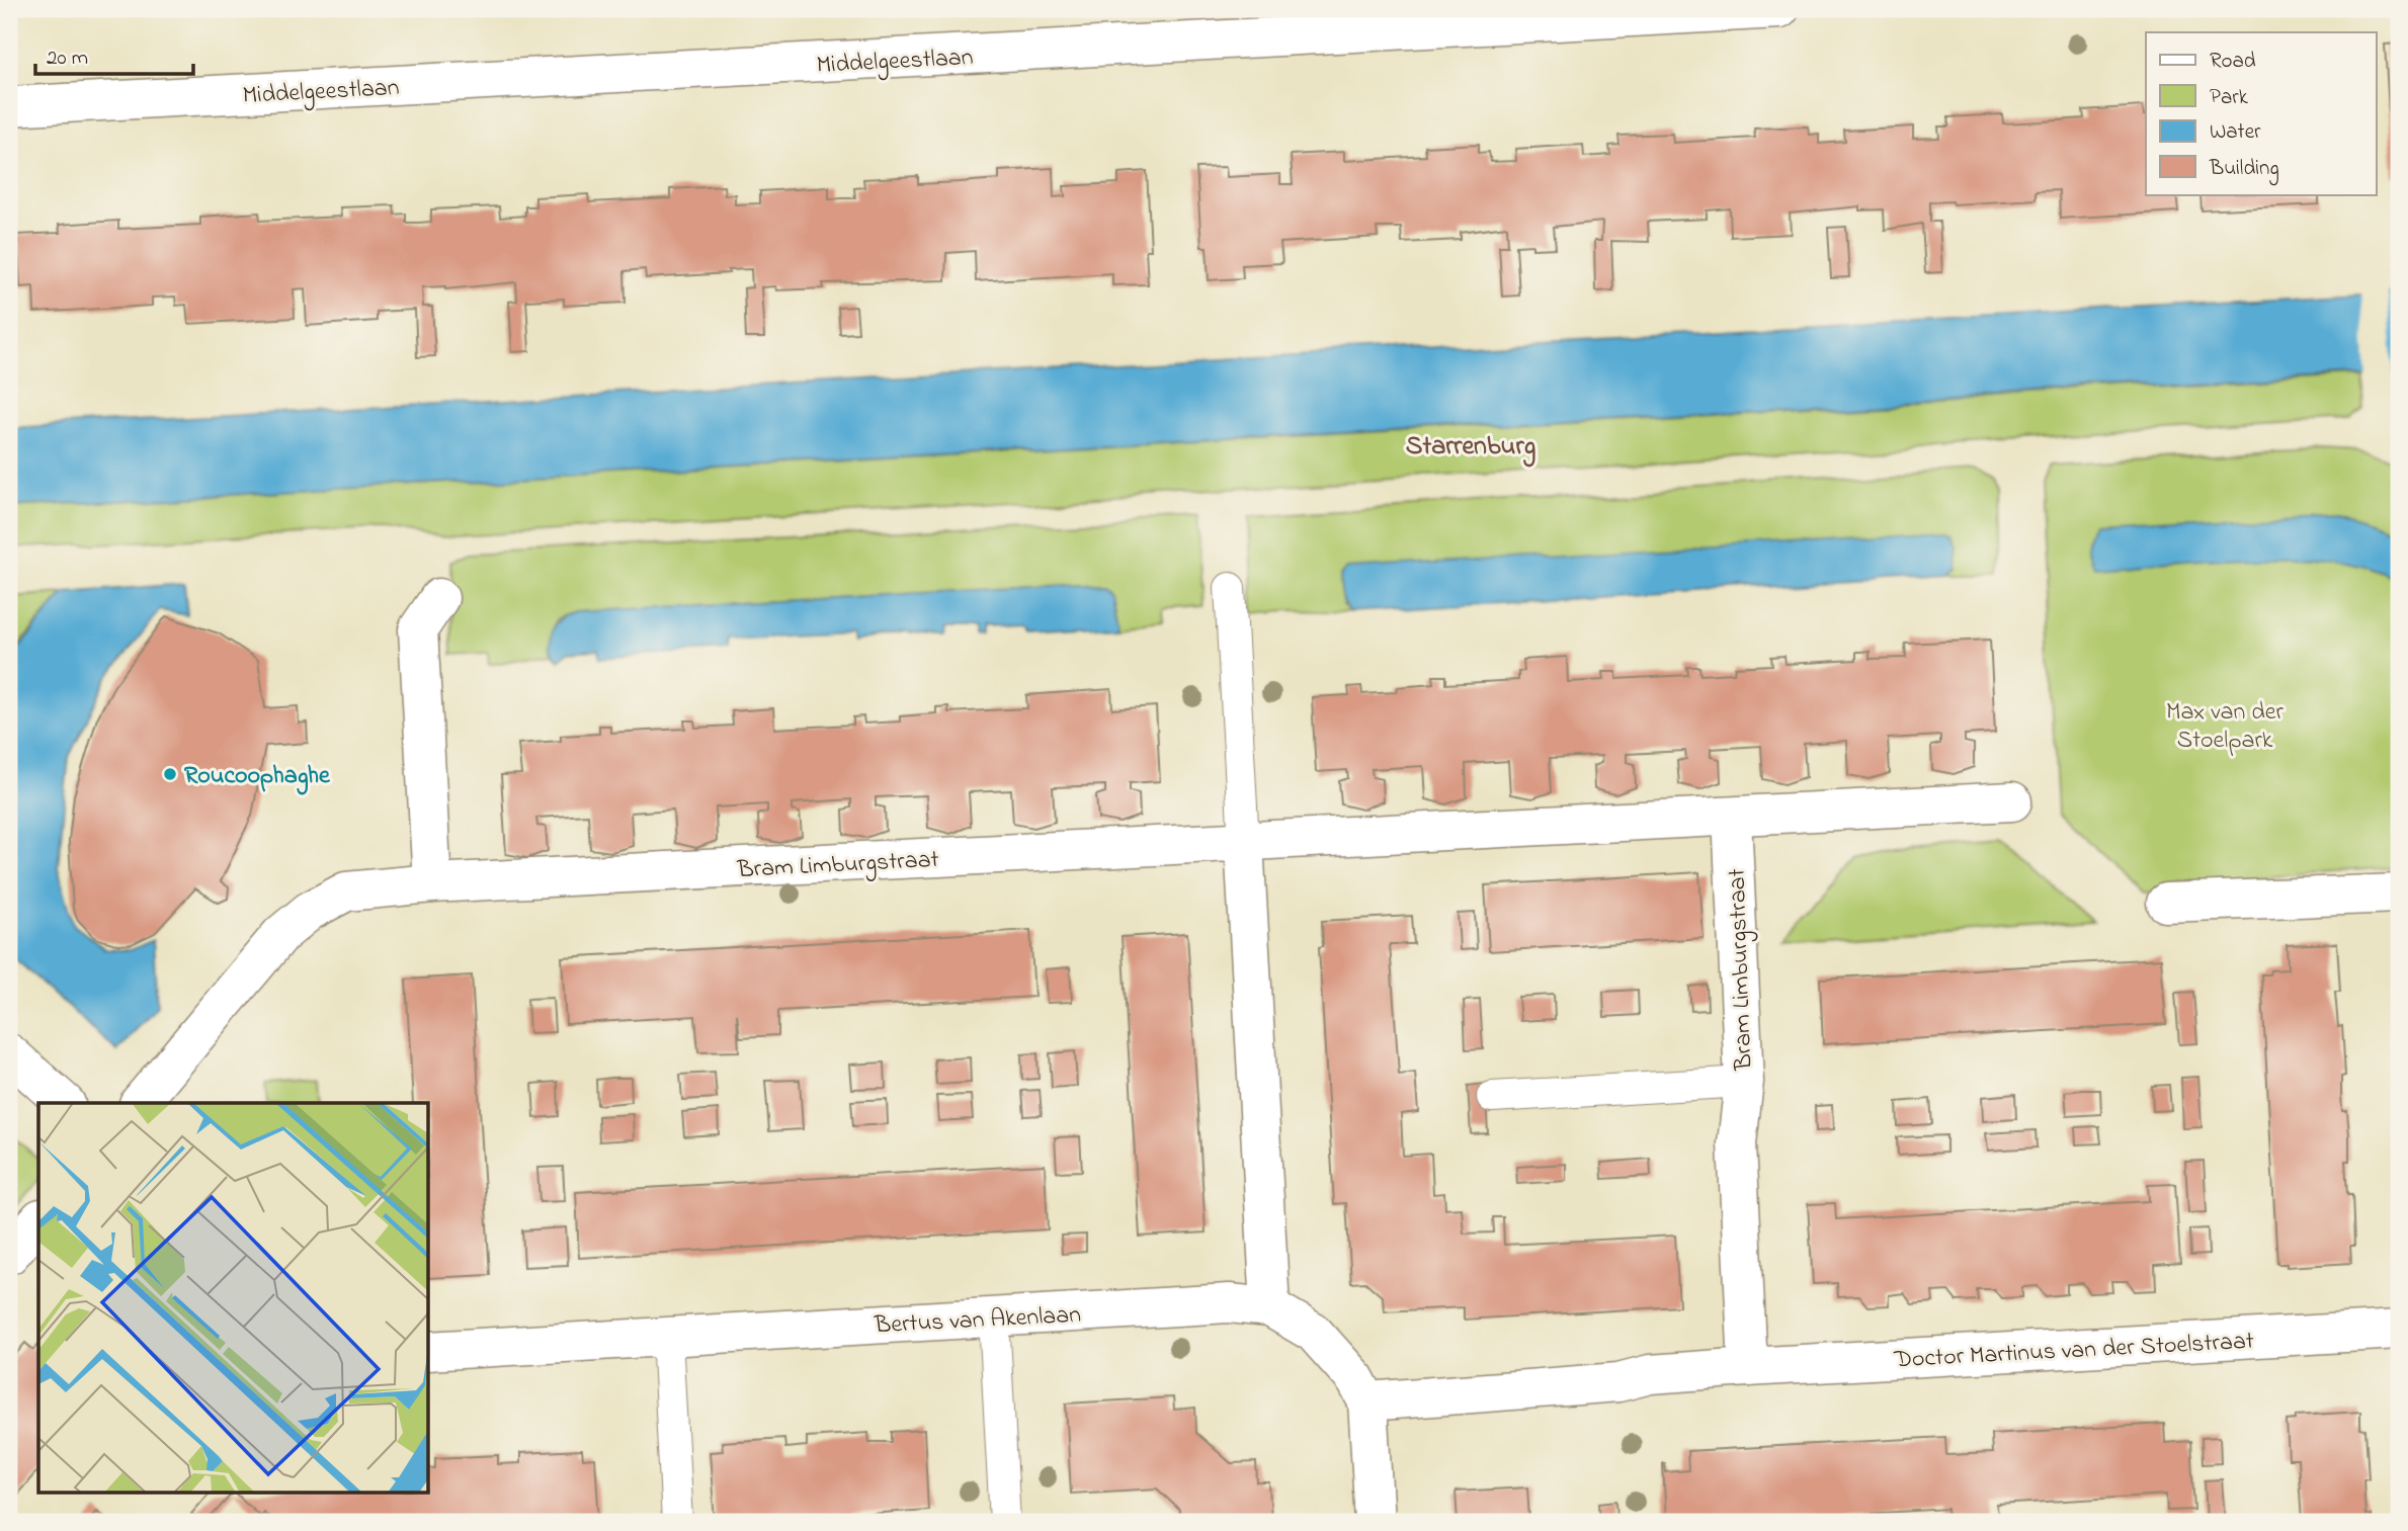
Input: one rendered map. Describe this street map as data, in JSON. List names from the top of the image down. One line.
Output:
{"streets":{"street":["Middelgeestlaan","Bram Limburgstraat","Bertus van Akenlaan","Doctor Martinus van der Stoelstraat"]},"crossings":[["Bertus van Akenlaan","Doctor Martinus van der Stoelstraat"]],"districts":["Starrenburg"],"parks":["Max van der Stoelpark"],"places":["Roucoophaghe"],"legend":["Road","Park","Water","Building"],"scale_bar":"20 m"}
